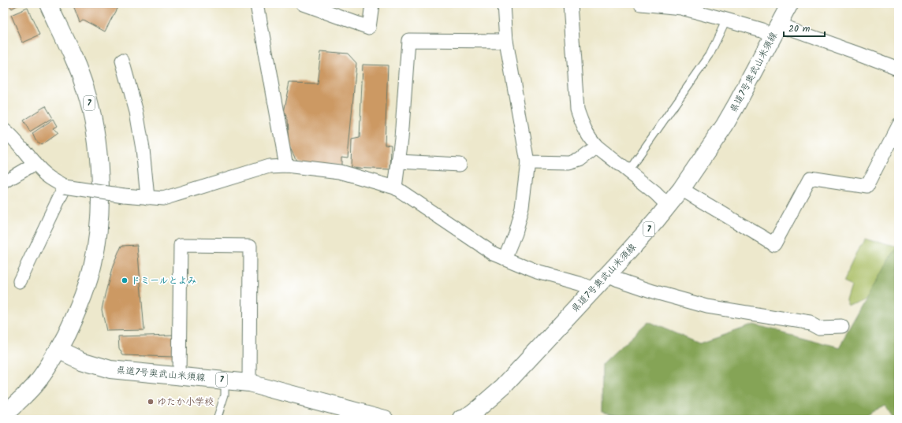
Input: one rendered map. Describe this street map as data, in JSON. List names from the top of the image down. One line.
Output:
{"streets":{"main road":["県道7号奥武山米須線","7"]},"crossings":[["県道7号奥武山米須線","7"]],"places":["ドミールとよみ","ゆたか小学校"],"scale_bar":"20 m"}
